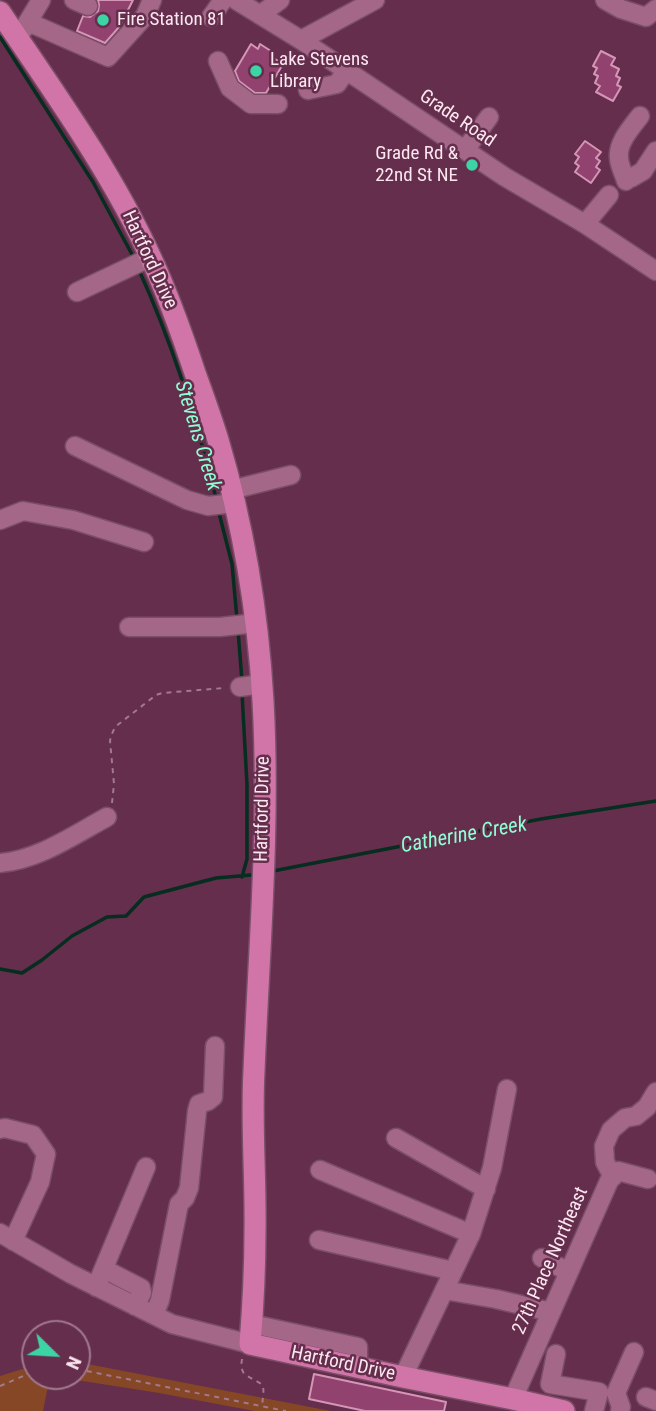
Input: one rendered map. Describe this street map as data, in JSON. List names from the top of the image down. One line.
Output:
{"streets":{"main road":["Hartford Drive"],"street":["Grade Road","27th Place Northeast"]},"crossings":[["Hartford Drive","27th Place Northeast"]],"water":["Stevens Creek","Catherine Creek"],"places":["Fire Station 81","Lake Stevens Library","Grade Rd & 22nd St NE"],"north":"bottom right"}
